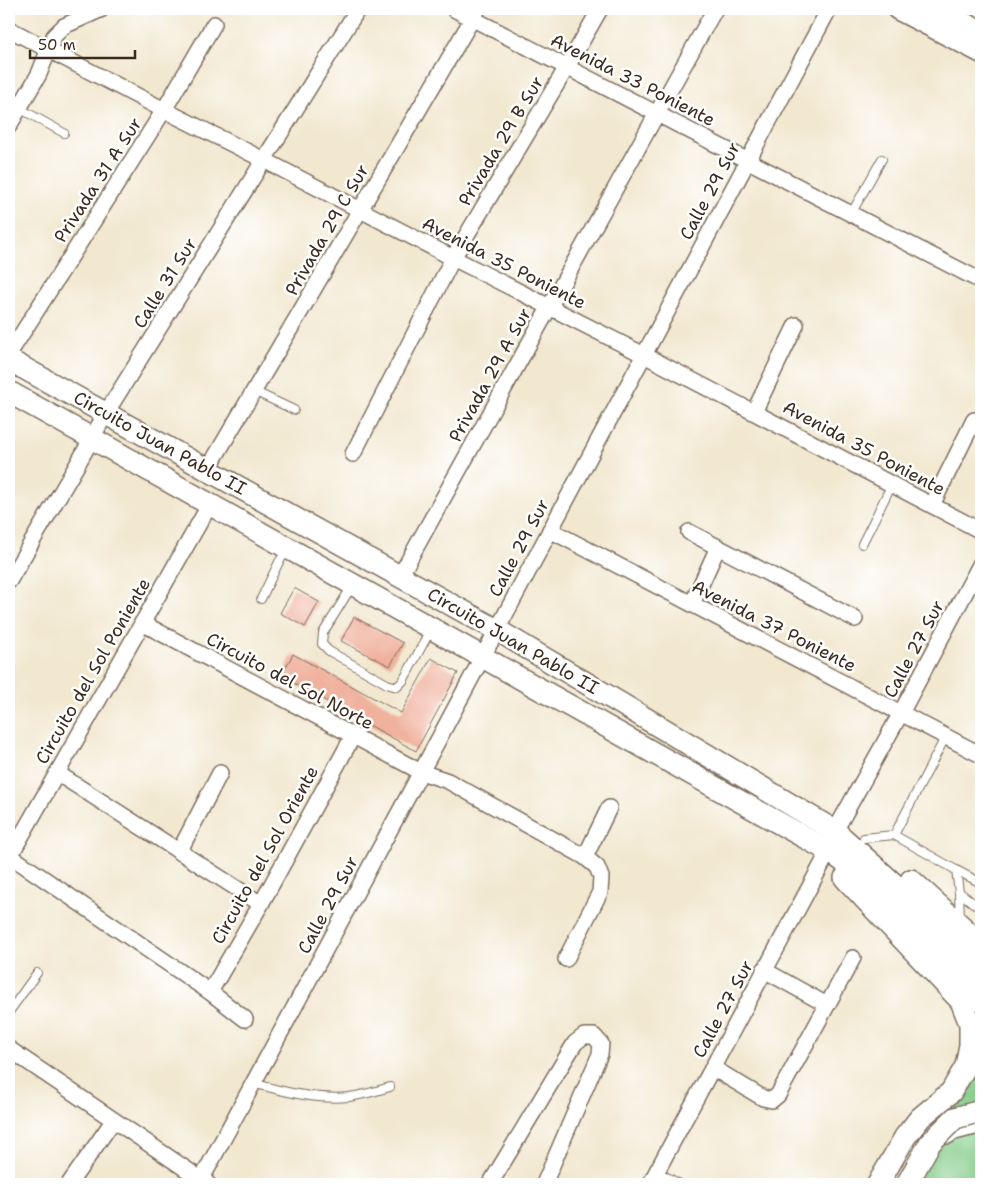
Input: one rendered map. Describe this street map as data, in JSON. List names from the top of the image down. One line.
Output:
{"streets":{"main road":["Circuito Juan Pablo II"],"street":["Avenida 33 Poniente","Privada 29 B Sur","Privada 31 A Sur","Calle 29 Sur","Privada 29 C Sur","Avenida 35 Poniente","Calle 31 Sur","Privada 29 A Sur","Avenida 37 Poniente","Calle 27 Sur","Circuito del Sol Poniente","Circuito del Sol Norte","Circuito del Sol Oriente"]},"crossings":[["Avenida 33 Poniente","Privada 29 B Sur"],["Avenida 33 Poniente","Calle 29 Sur"],["Avenida 33 Poniente","Privada 29 C Sur"],["Avenida 33 Poniente","Privada 29 A Sur"],["Privada 29 B Sur","Avenida 35 Poniente"],["Privada 31 A Sur","Avenida 35 Poniente"],["Calle 29 Sur","Avenida 35 Poniente"],["Calle 29 Sur","Circuito Juan Pablo II"],["Calle 29 Sur","Avenida 37 Poniente"],["Calle 29 Sur","Circuito del Sol Norte"],["Privada 29 C Sur","Avenida 35 Poniente"],["Privada 29 C Sur","Circuito Juan Pablo II"],["Avenida 35 Poniente","Calle 31 Sur"],["Avenida 35 Poniente","Privada 29 A Sur"],["Calle 31 Sur","Circuito Juan Pablo II"],["Privada 29 A Sur","Circuito Juan Pablo II"],["Circuito Juan Pablo II","Calle 27 Sur"],["Circuito Juan Pablo II","Circuito del Sol Poniente"],["Avenida 37 Poniente","Calle 27 Sur"],["Circuito del Sol Poniente","Circuito del Sol Norte"],["Circuito del Sol Norte","Circuito del Sol Oriente"]],"scale_bar":"50 m"}
